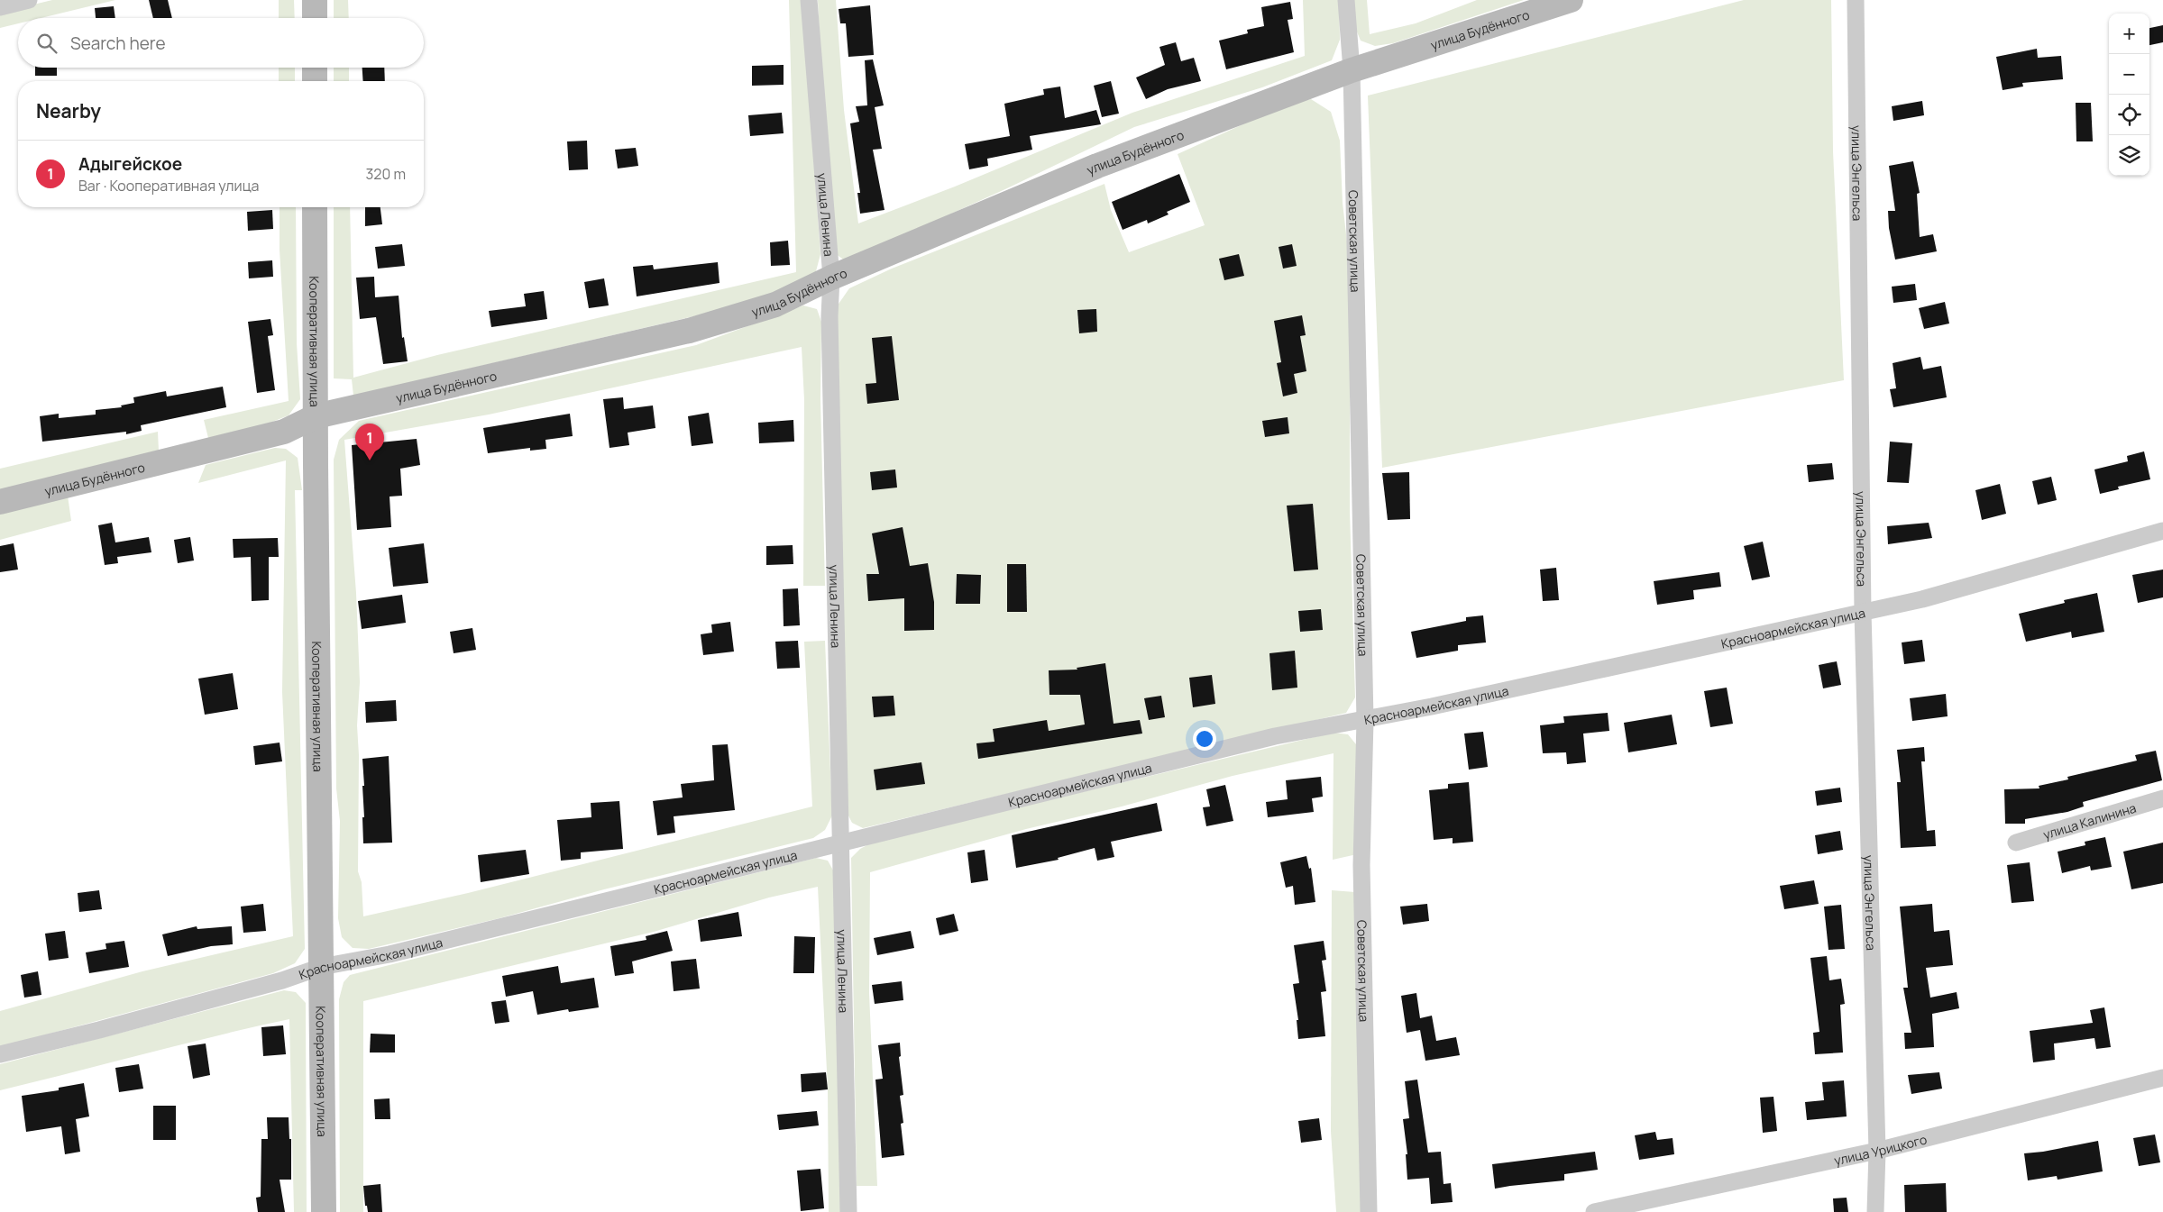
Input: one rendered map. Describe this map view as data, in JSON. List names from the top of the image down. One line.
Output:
{"streets":{"street":["улица Будённого","улица Энгельса","улица Ленина","Советская улица","Кооперативная улица","Красноармейская улица","улица Калинина","улица Урицкого"]},"crossings":[["улица Будённого","улица Ленина"],["улица Будённого","Советская улица"],["улица Будённого","Кооперативная улица"],["улица Энгельса","Красноармейская улица"],["улица Энгельса","улица Урицкого"],["улица Ленина","Красноармейская улица"],["Советская улица","Красноармейская улица"],["Кооперативная улица","Красноармейская улица"]],"page":{"map_buttons":["+","−"],"search":"Search here","heading":"Nearby","list":[{"mark":"1","name":"Адыгейское","note":"Bar · Кооперативная улица","value":"320 m"}],"pins":"1"}}
